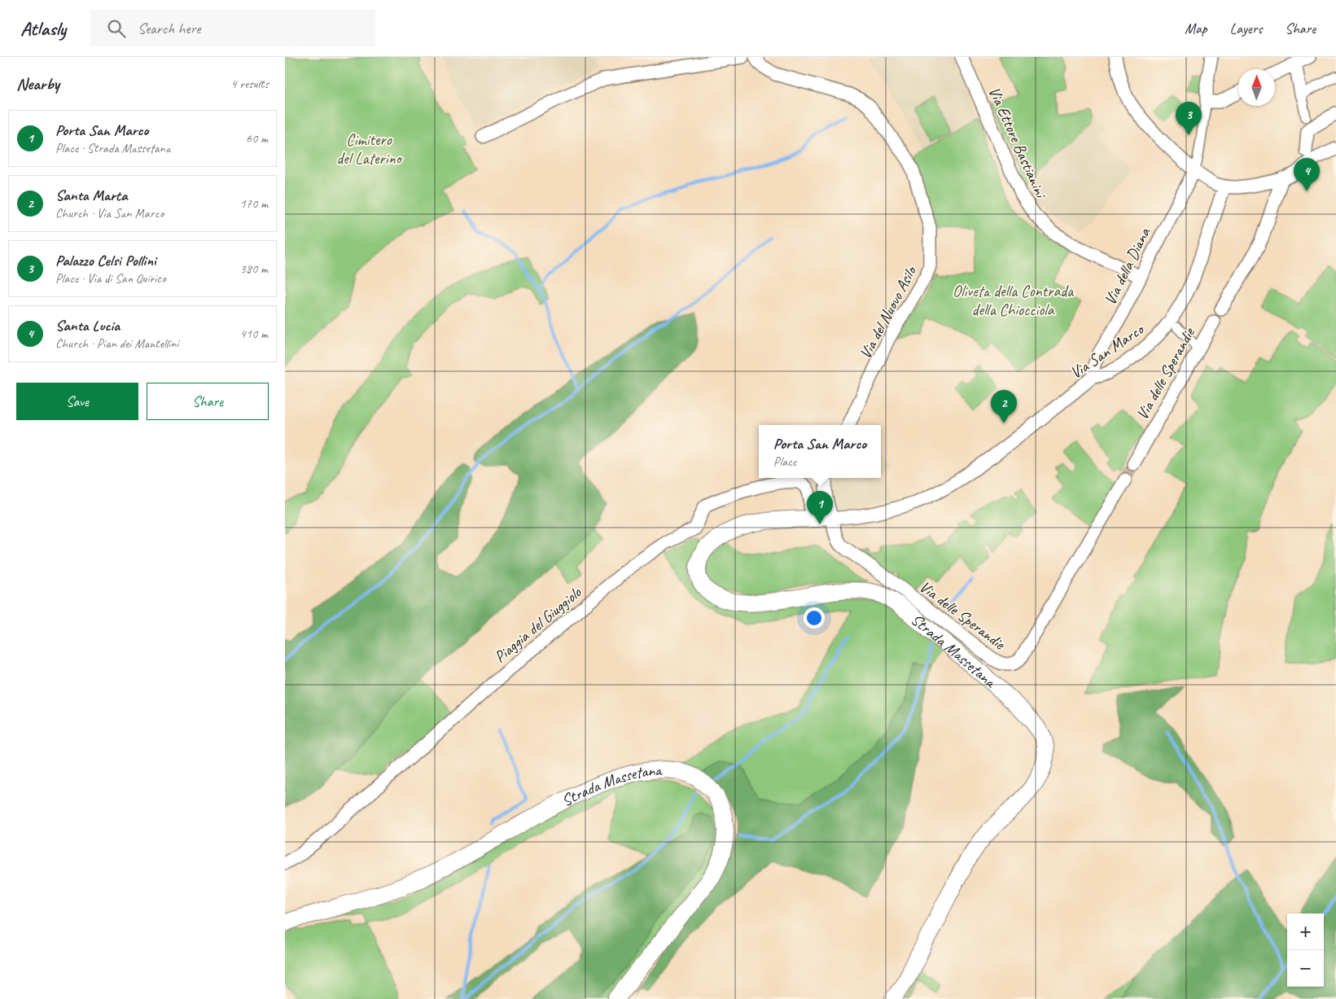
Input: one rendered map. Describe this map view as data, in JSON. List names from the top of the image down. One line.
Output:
{"streets":{"street":["Via Ettore Bastianini","Via della Diana","Via del Nuovo Asilo","Via San Marco","Via delle Sperandie","Piaggia del Giuggiolo","Strada Massetana"]},"crossings":[["Via Ettore Bastianini","Via della Diana"],["Via della Diana","Via San Marco"],["Via San Marco","Via delle Sperandie"],["Via San Marco","Piaggia del Giuggiolo"],["Via San Marco","Strada Massetana"],["Via delle Sperandie","Piaggia del Giuggiolo"],["Via delle Sperandie","Strada Massetana"],["Piaggia del Giuggiolo","Strada Massetana"]],"parks":["Cimitero del Laterino","Oliveta della Contrada della Chiocciola"],"north":"top","page":{"header":"Atlasly","search":"Search here","nav":["Map","Layers","Share"],"heading":["Nearby","4 results"],"pins":["3","4","2","1"],"list":[{"mark":"1","name":"Porta San Marco","note":"Place · Strada Massetana","value":"60 m"},{"mark":"2","name":"Santa Marta","note":"Church · Via San Marco","value":"170 m"},{"mark":"3","name":"Palazzo Celsi Pollini","note":"Place · Via di San Quirico","value":"380 m"},{"mark":"4","name":"Santa Lucia","note":"Church · Pian dei Mantellini","value":"410 m"}],"buttons":["Save","Share"],"popup":["Porta San Marco","Place"],"map_buttons":["+","−"]}}
